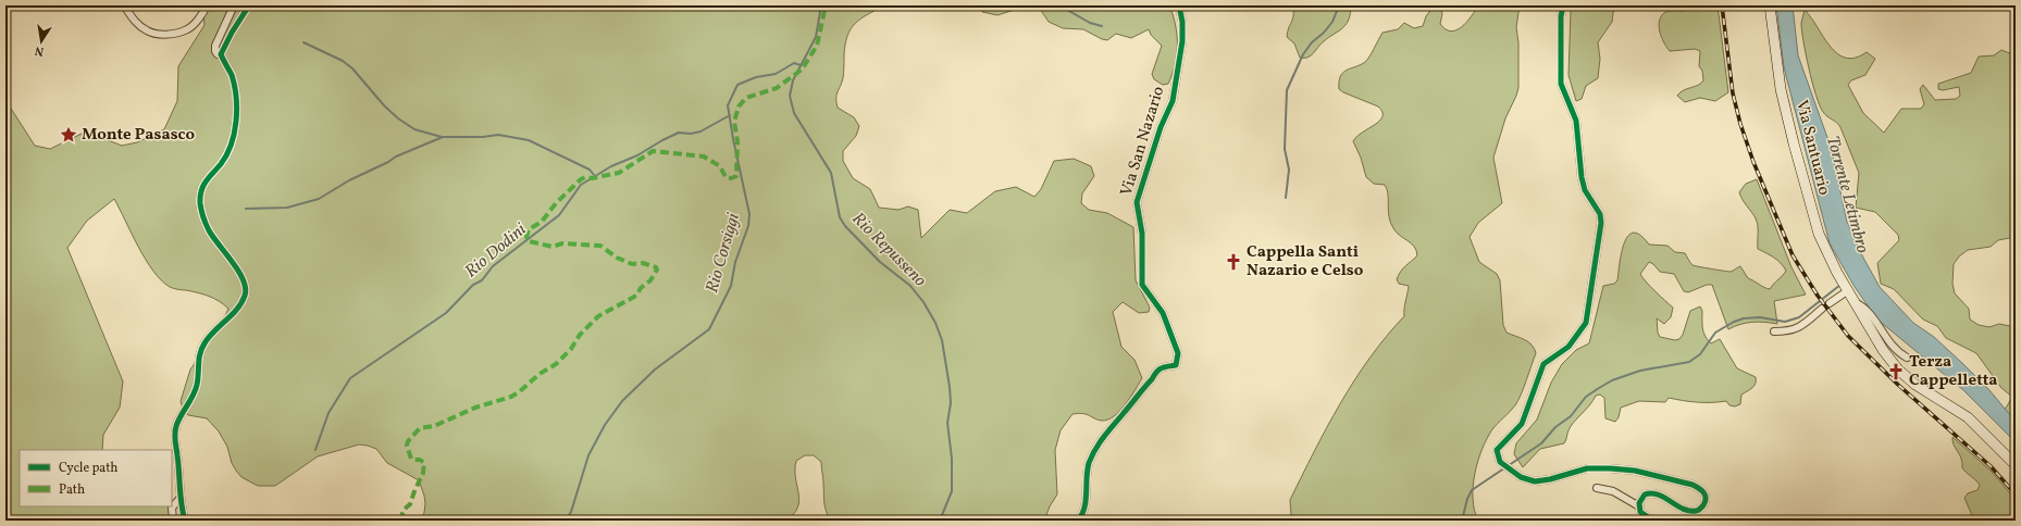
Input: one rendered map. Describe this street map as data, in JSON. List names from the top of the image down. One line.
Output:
{"streets":{"main road":["Via Santuario"],"street":["Via San Nazario"]},"water":["Torrente Letimbro","Rio Repusseno","Rio Dodini","Rio Corsiggi"],"places":{"place":["Monte Pasasco"],"church":["Cappella Santi Nazario e Celso","Terza Cappelletta"]},"legend":["Cycle path","Path"],"north":"bottom"}
